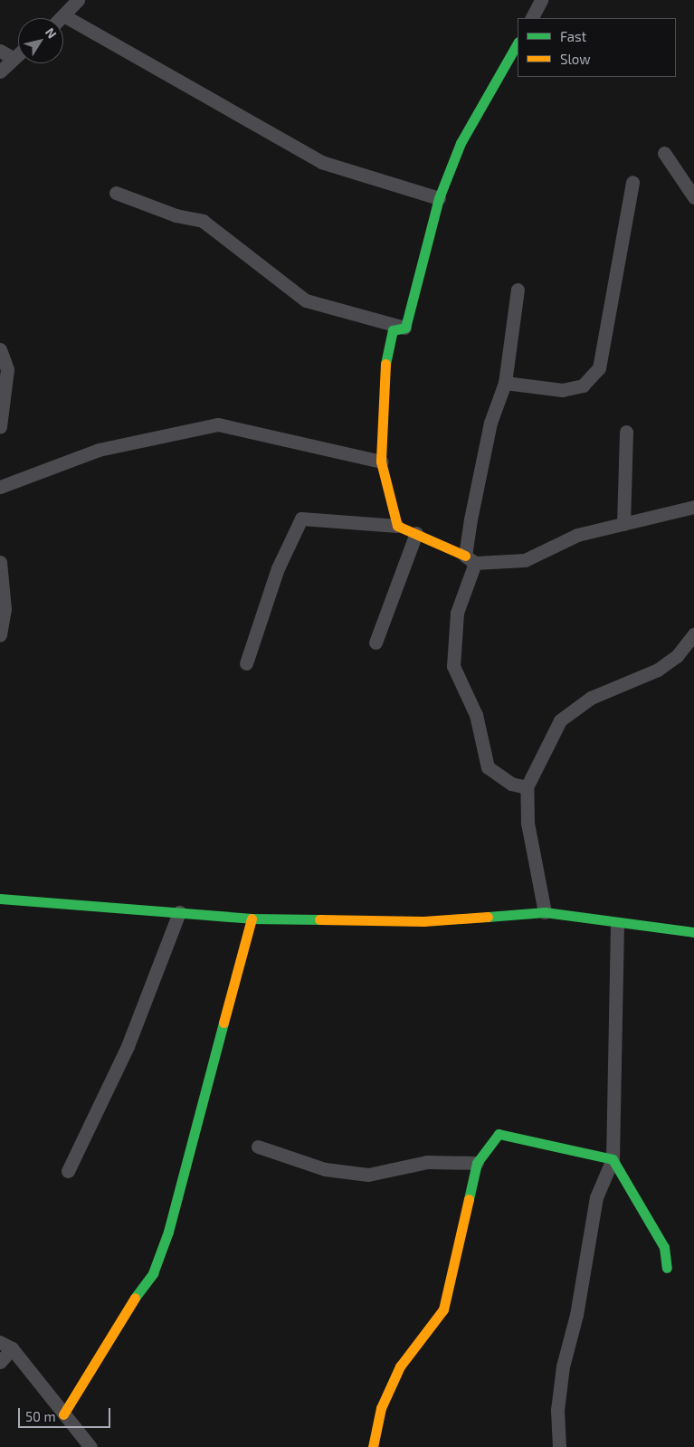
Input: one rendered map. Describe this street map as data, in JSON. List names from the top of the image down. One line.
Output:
{"legend":["Fast","Slow"],"scale_bar":"50 m","north":"top right"}
